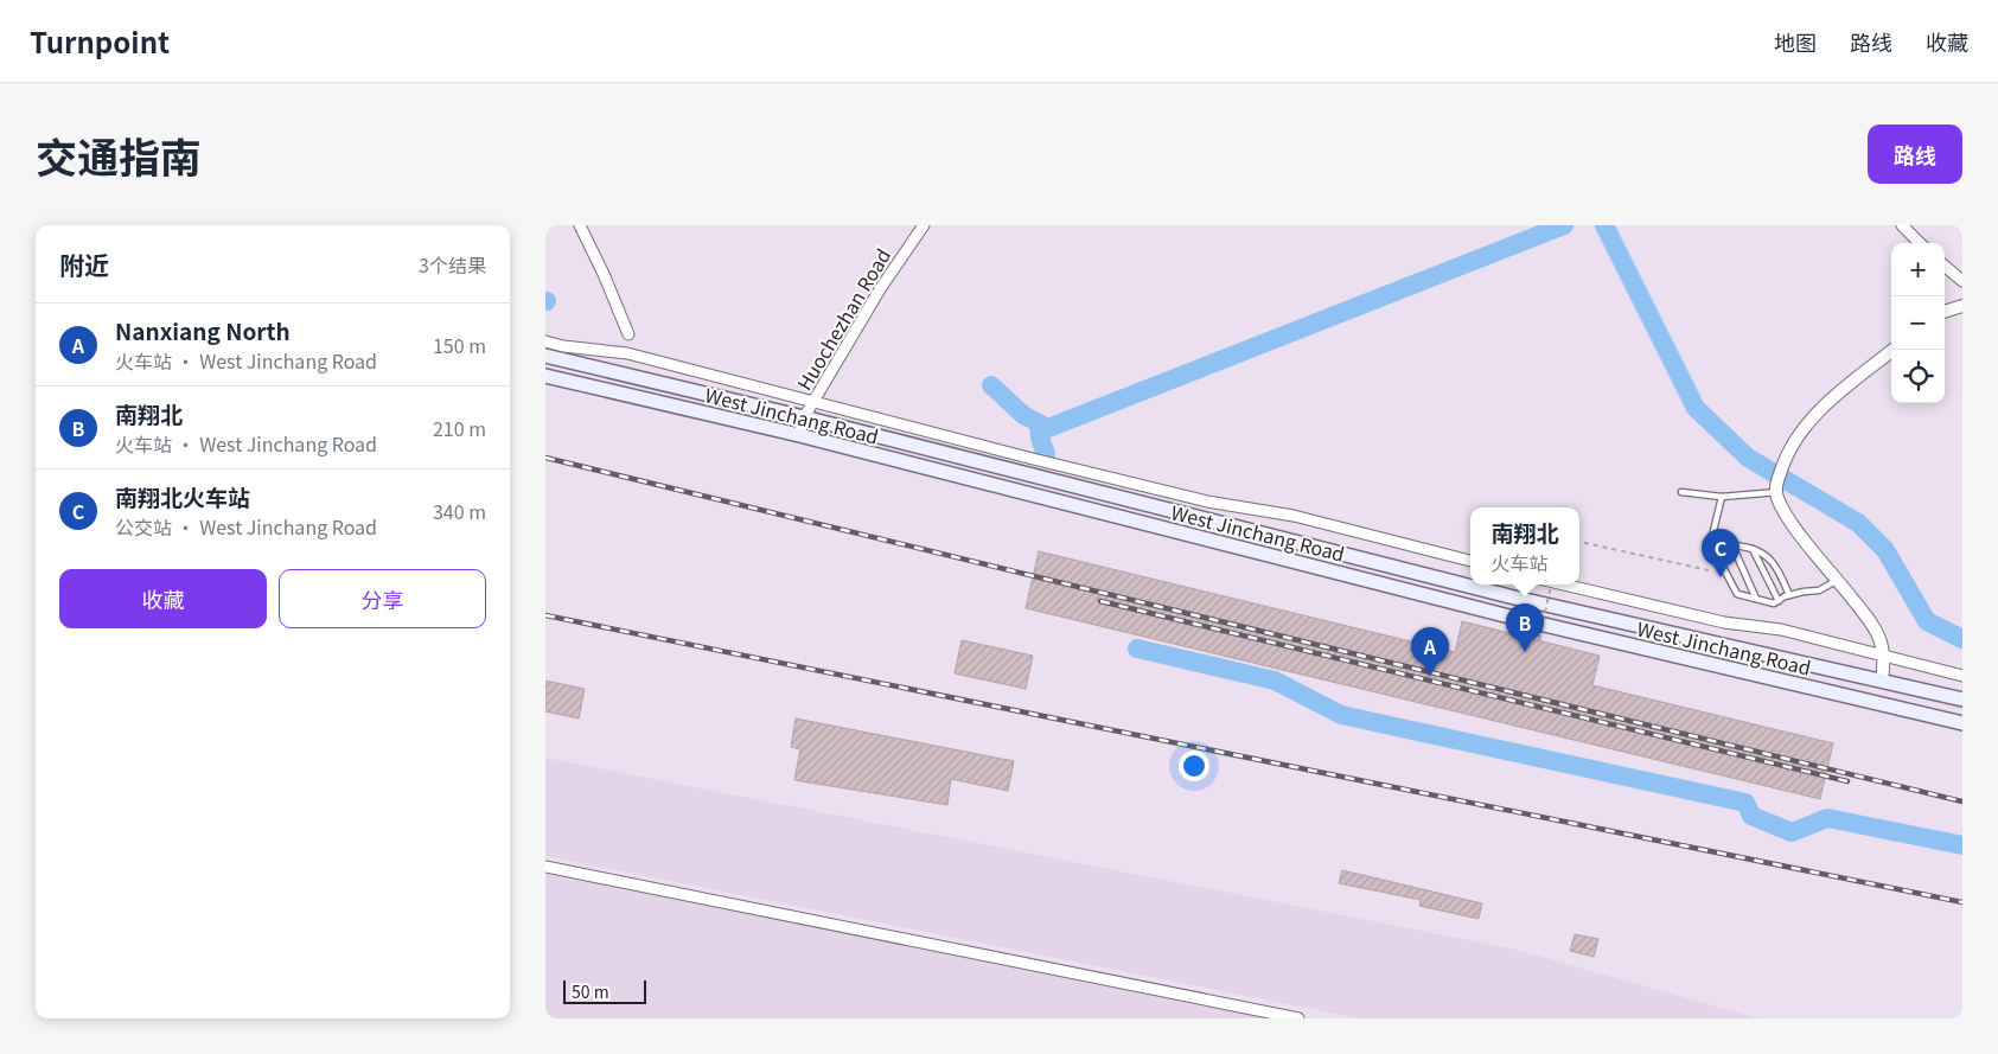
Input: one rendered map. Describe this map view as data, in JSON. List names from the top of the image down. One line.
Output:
{"streets":{"main road":["West Jinchang Road"],"street":["Huochezhan Road"]},"crossings":[["Huochezhan Road","West Jinchang Road"]],"scale_bar":"50 m","page":{"header":"Turnpoint","nav":["地图","路线","收藏"],"title":"交通指南","buttons":["路线",["收藏","分享"]],"heading":["附近","3个结果"],"map_buttons":["+","−"],"list":[{"mark":"A","name":"Nanxiang North","note":"火车站 · West Jinchang Road","value":"150 m"},{"mark":"B","name":"南翔北","note":"火车站 · West Jinchang Road","value":"210 m"},{"mark":"C","name":"南翔北火车站","note":"公交站 · West Jinchang Road","value":"340 m"}],"popup":["南翔北","火车站"],"pins":["C","B","A"],"scale":"50 m"}}
